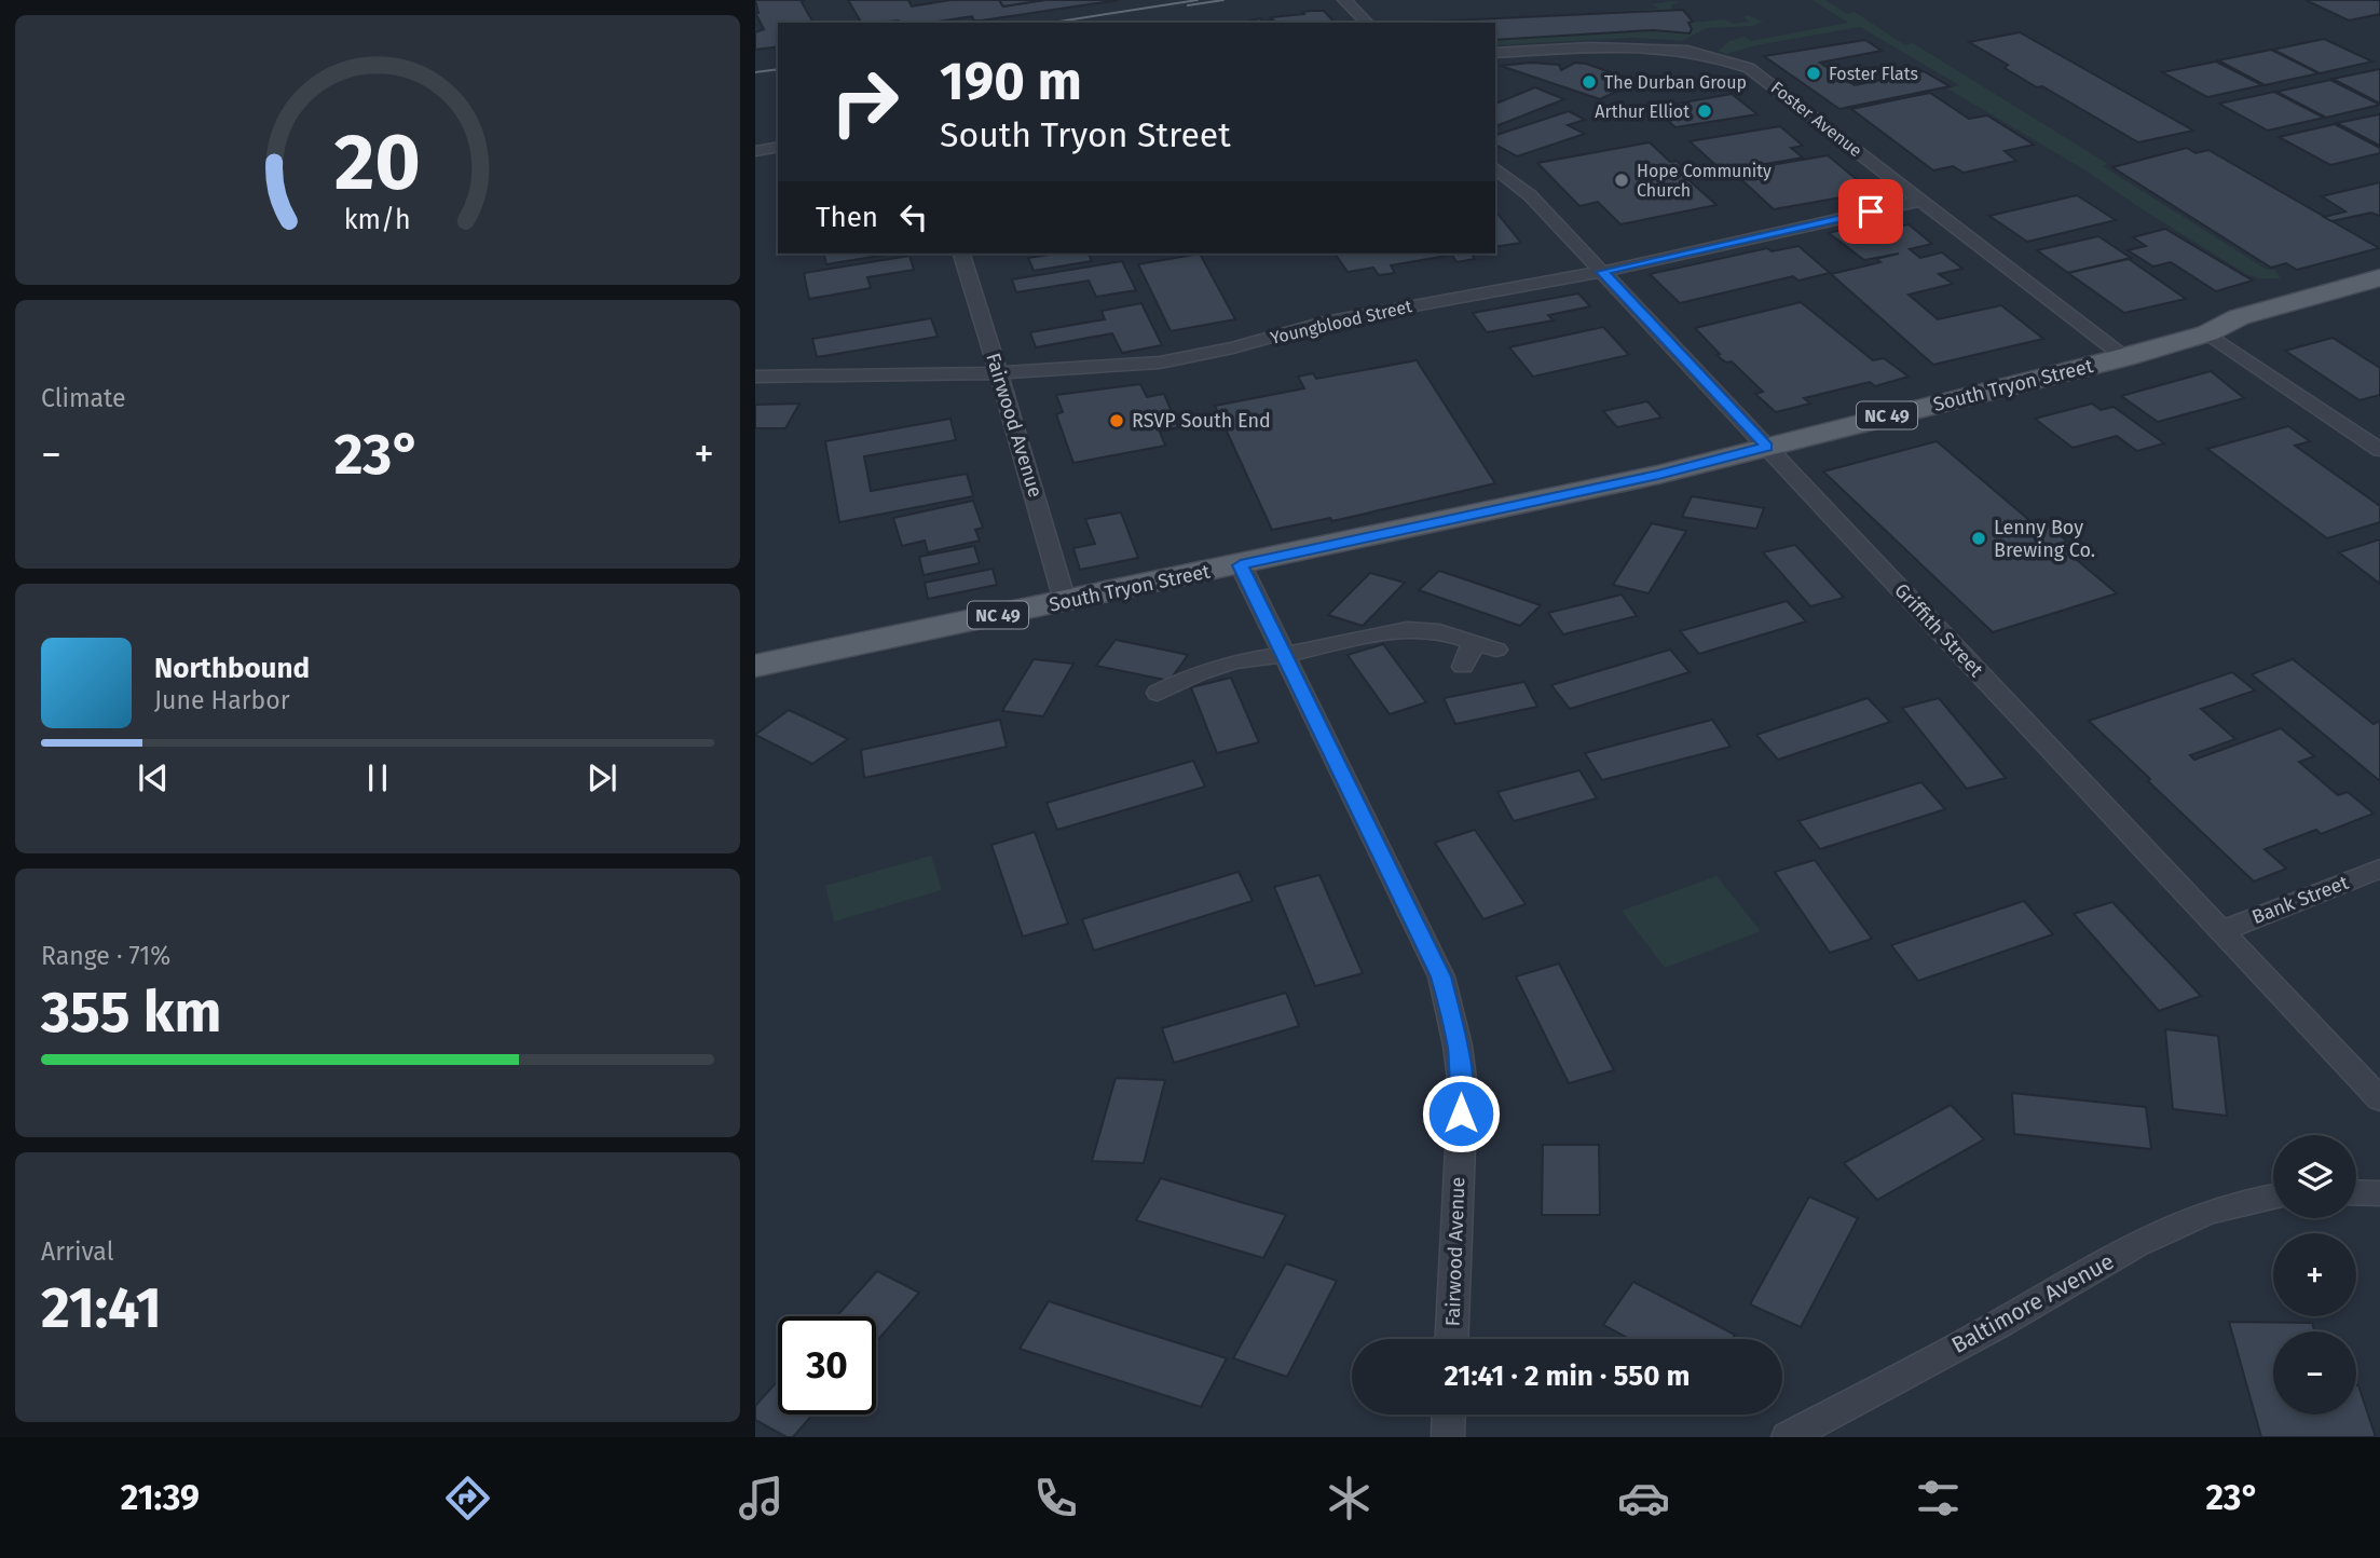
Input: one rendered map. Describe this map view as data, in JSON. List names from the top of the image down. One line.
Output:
{"streets":{"main road":["South Tryon Street","NC 49"],"street":["Foster Avenue","Youngblood Street","Fairwood Avenue","Griffith Street","Bank Street","Baltimore Avenue"]},"crossings":[["Foster Avenue","Youngblood Street"],["Foster Avenue","South Tryon Street"],["Youngblood Street","Fairwood Avenue"],["Youngblood Street","Griffith Street"],["South Tryon Street","Fairwood Avenue"],["South Tryon Street","Griffith Street"],["Griffith Street","Bank Street"]],"places":["Foster Flats","The Durban Group","Arthur Elliot","Hope Community Church","RSVP South End","Lenny Boy Brewing Co."],"page":{"turn":["190 m","South Tryon Street"],"then":"Then","tile":["Climate",["Range · 71%","355 km"],["Arrival","21:41"]],"heat":["−","23°","+"],"song":["Northbound","June Harbor"],"map_buttons":["+","−"],"limit":"30","trip":"21:41 · 2 min · 550 m","tabs":["21:39","23°"],"gauge":["20","km/h"]}}
